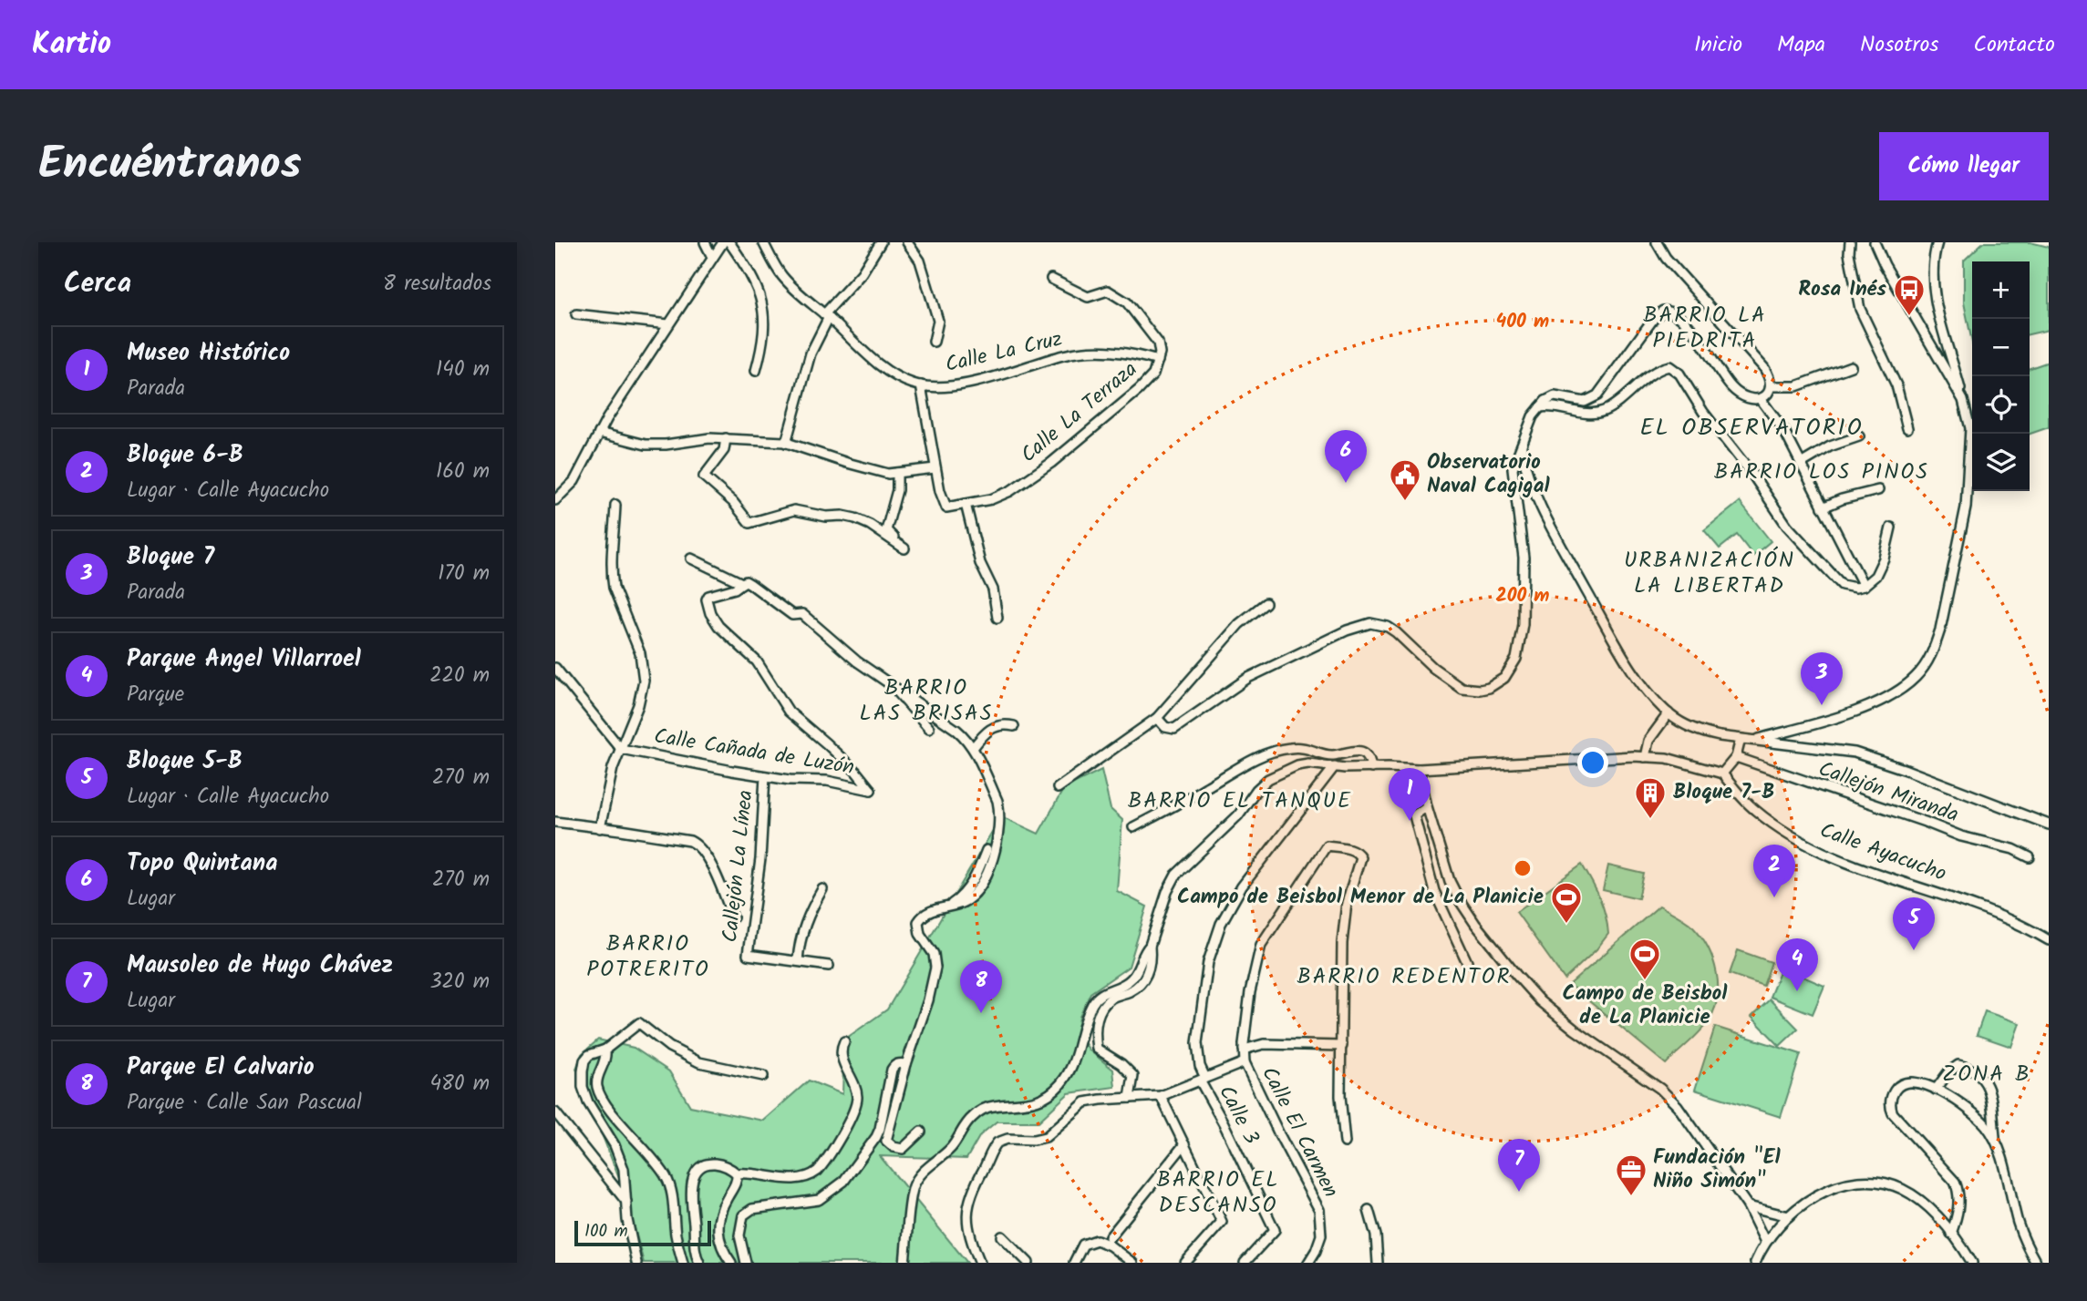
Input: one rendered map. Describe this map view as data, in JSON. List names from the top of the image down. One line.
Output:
{"streets":{"street":["Calle La Cruz","Calle La Terraza","Calle Cañada de Luzón","Callejón Miranda","Calle Ayacucho","Callejón La Línea","Calle 3","Calle El Carmen"]},"crossings":[["Calle La Cruz","Calle La Terraza"],["Calle Cañada de Luzón","Callejón La Línea"]],"districts":["BARRIO LA PIEDRITA","EL OBSERVATORIO","BARRIO LOS PINOS","URBANIZACIÓN LA LIBERTAD","BARRIO LAS BRISAS","BARRIO EL TANQUE","BARRIO POTRERITO","BARRIO REDENTOR","ZONA B","BARRIO EL DESCANSO"],"places":{"bus stop":["Rosa Inés"],"public building":["Observatorio Naval Cagigal"],"building":["Bloque 7-B"],"sports":["Campo de Beisbol Menor de La Planicie","Campo de Beisbol de La Planicie"],"office":["Fundación \"El Niño Simón\""]},"scale_bar":"100 m","page":{"header":"Kartio","nav":["Inicio","Mapa","Nosotros","Contacto"],"title":"Encuéntranos","buttons":"Cómo llegar","heading":["Cerca","8 resultados"],"map_buttons":["+","−"],"list":[{"mark":"1","name":"Museo Histórico","note":"Parada","value":"140 m"},{"mark":"2","name":"Bloque 6-B","note":"Lugar · Calle Ayacucho","value":"160 m"},{"mark":"3","name":"Bloque 7","note":"Parada","value":"170 m"},{"mark":"4","name":"Parque Angel Villarroel","note":"Parque","value":"220 m"},{"mark":"5","name":"Bloque 5-B","note":"Lugar · Calle Ayacucho","value":"270 m"},{"mark":"6","name":"Topo Quintana","note":"Lugar","value":"270 m"},{"mark":"7","name":"Mausoleo de Hugo Chávez","note":"Lugar","value":"320 m"},{"mark":"8","name":"Parque El Calvario","note":"Parque · Calle San Pascual","value":"480 m"}],"pins":["6","3","1","2","5","4","8","7"],"scale":"100 m"},"rings":["400 m","200 m"]}
